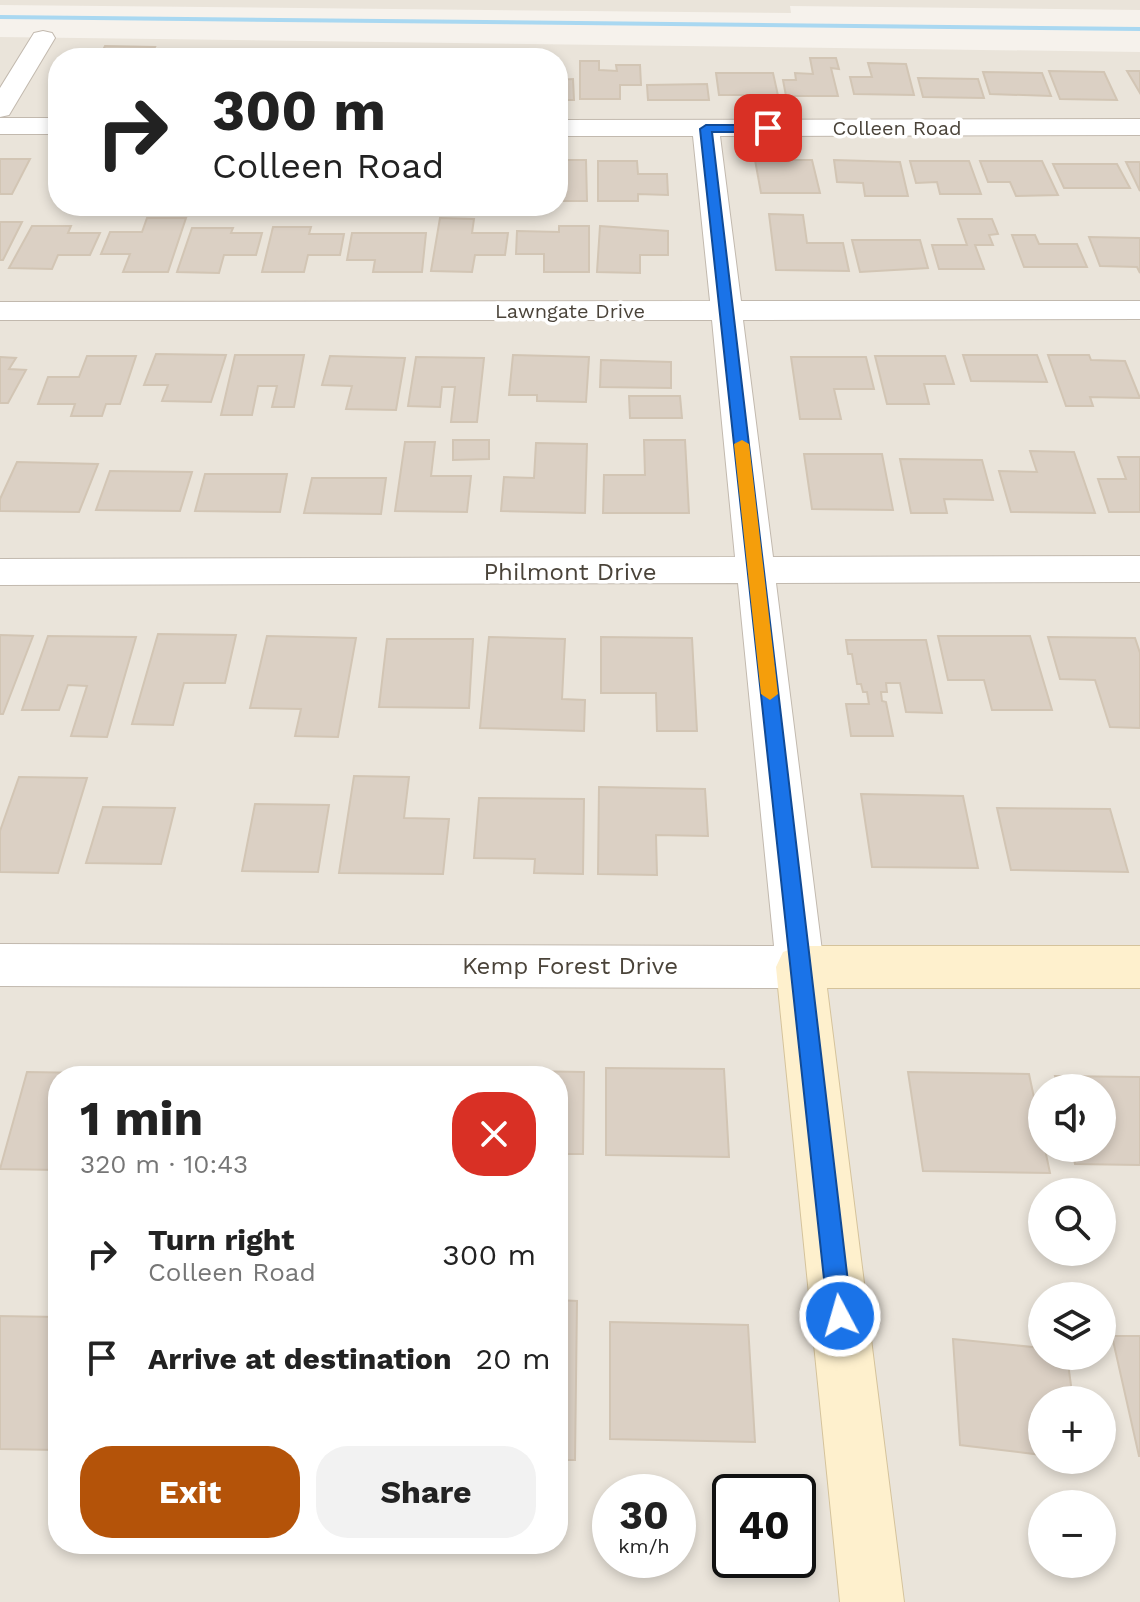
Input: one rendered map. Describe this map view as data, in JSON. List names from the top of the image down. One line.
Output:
{"streets":{"street":["Colleen Road","Lawngate Drive","Philmont Drive","Kemp Forest Drive"]},"page":{"turn":["300 m","Colleen Road"],"heading":["1 min","320 m · 10:43"],"map_buttons":["+","−"],"list":[{"name":"Turn right","note":"Colleen Road","value":"300 m"},{"name":"Arrive at destination","value":"20 m"}],"buttons":["Exit","Share"],"speed":"30 km/h","limit":"40"}}
